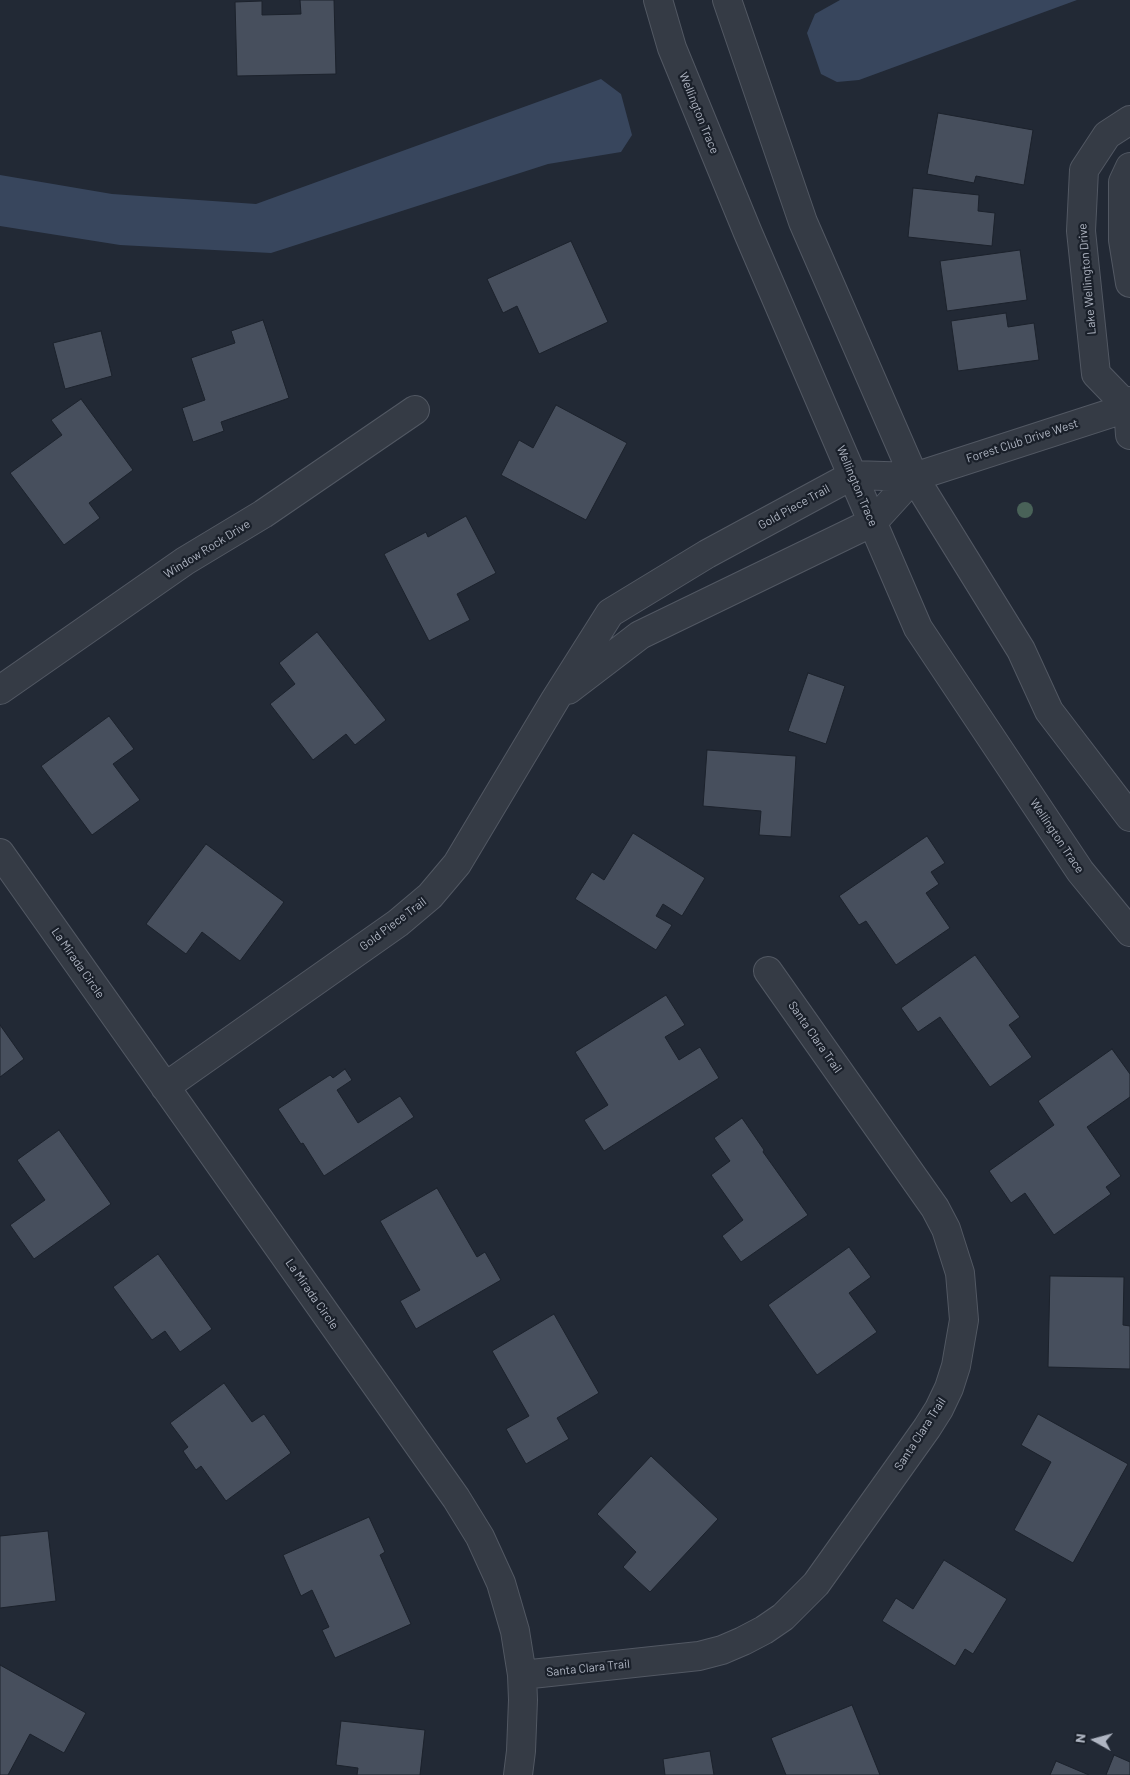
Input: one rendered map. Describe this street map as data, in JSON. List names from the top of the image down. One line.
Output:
{"streets":{"street":["Wellington Trace","Lake Wellington Drive","Forest Club Drive West","Gold Piece Trail","Window Rock Drive","La Mirada Circle","Santa Clara Trail"]},"crossings":[["Wellington Trace","Gold Piece Trail"],["Lake Wellington Drive","Forest Club Drive West"],["Forest Club Drive West","Gold Piece Trail"],["Gold Piece Trail","La Mirada Circle"],["La Mirada Circle","Santa Clara Trail"]],"north":"left"}
